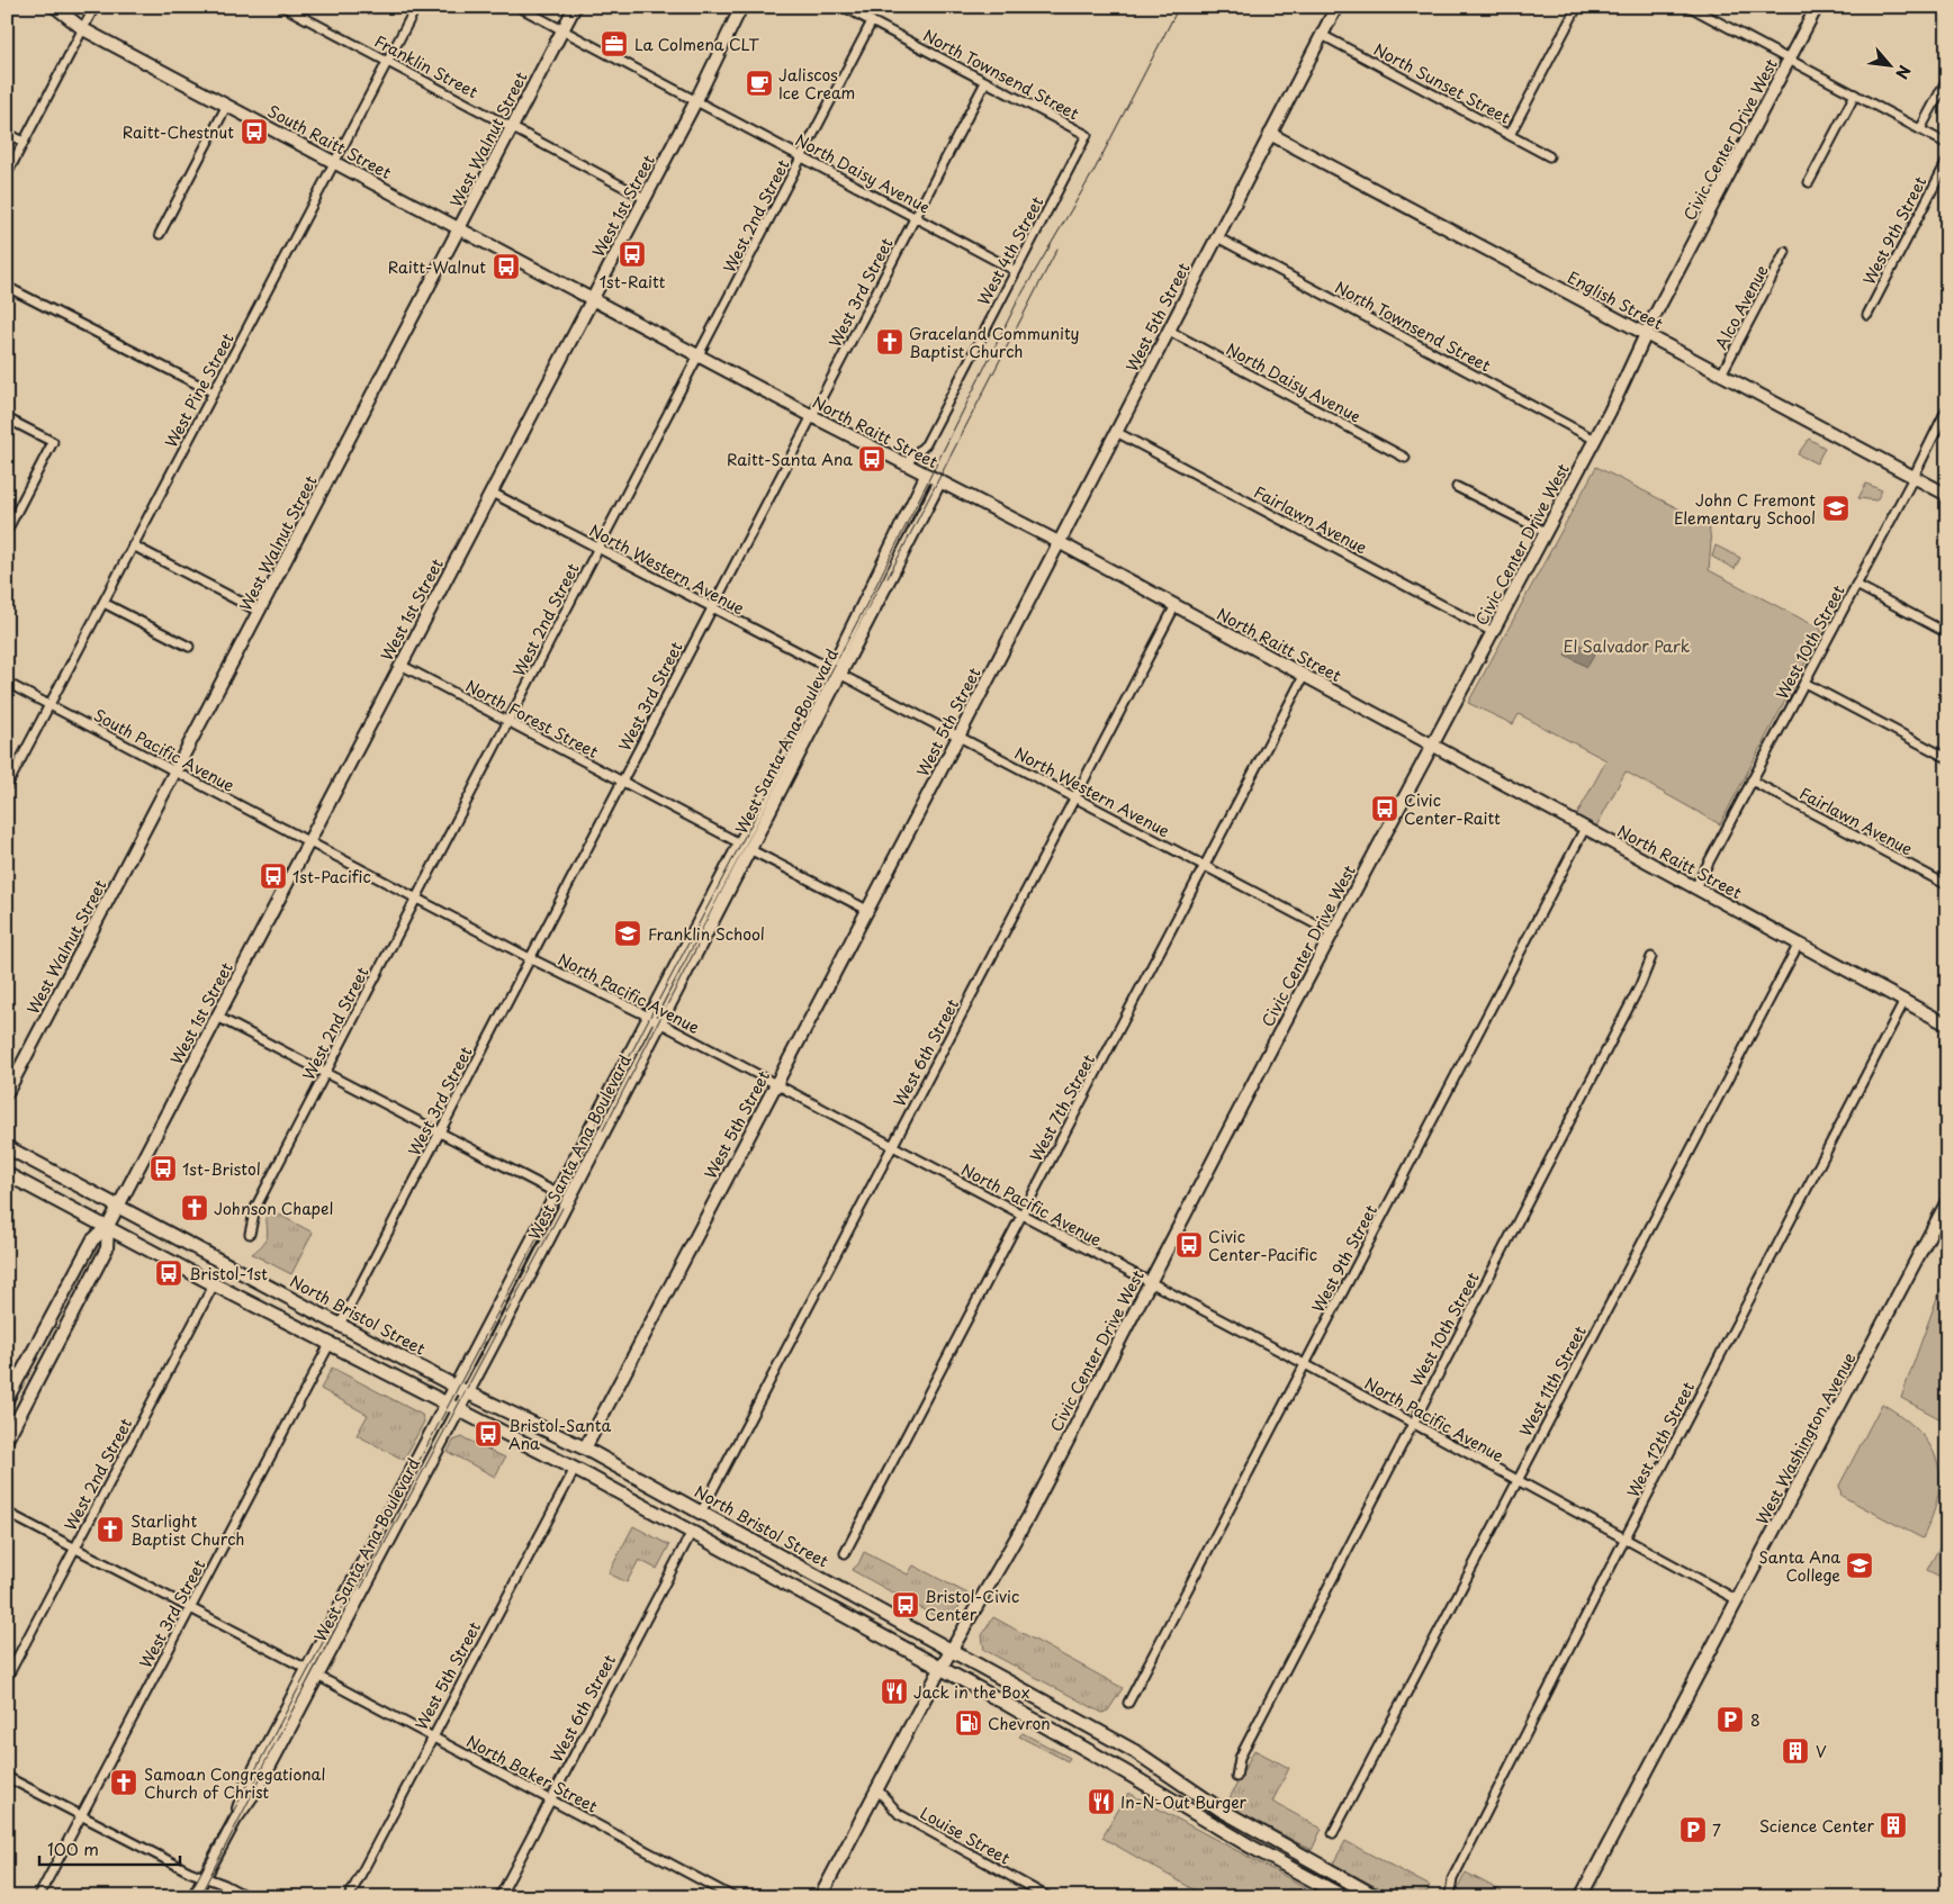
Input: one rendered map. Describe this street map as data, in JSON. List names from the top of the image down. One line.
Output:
{"streets":{"main road":["North Bristol Street"],"street":["Franklin Street","North Townsend Street","North Sunset Street","West Walnut Street","Civic Center Drive West","South Raitt Street","North Daisy Avenue","West 1st Street","West 2nd Street","West 9th Street","West 4th Street","West 3rd Street","English Street","Alco Avenue","West 5th Street","West Pine Street","North Raitt Street","Fairlawn Avenue","North Western Avenue","West 10th Street","North Forest Street","West Santa Ana Boulevard","South Pacific Avenue","North Pacific Avenue","West 6th Street","West 7th Street","West 11th Street","West Washington Avenue","West 12th Street","North Baker Street","Louise Street"]},"crossings":[["Franklin Street","West Walnut Street"],["Franklin Street","West 1st Street"],["Franklin Street","West Pine Street"],["North Townsend Street","Civic Center Drive West"],["North Townsend Street","West 2nd Street"],["North Townsend Street","West 4th Street"],["North Townsend Street","West 3rd Street"],["North Townsend Street","West 5th Street"],["North Sunset Street","West 5th Street"],["West Walnut Street","South Raitt Street"],["West Walnut Street","North Daisy Avenue"],["West Walnut Street","South Pacific Avenue"],["Civic Center Drive West","English Street"],["Civic Center Drive West","North Raitt Street"],["Civic Center Drive West","Fairlawn Avenue"],["Civic Center Drive West","North Western Avenue"],["Civic Center Drive West","North Pacific Avenue"],["Civic Center Drive West","North Bristol Street"],["Civic Center Drive West","Louise Street"],["South Raitt Street","West 1st Street"],["South Raitt Street","West Pine Street"],["South Raitt Street","North Raitt Street"],["North Daisy Avenue","West 1st Street"],["North Daisy Avenue","West 2nd Street"],["North Daisy Avenue","West 4th Street"],["North Daisy Avenue","West 3rd Street"],["North Daisy Avenue","West 5th Street"],["West 1st Street","North Raitt Street"],["West 1st Street","North Western Avenue"],["West 1st Street","North Forest Street"],["West 1st Street","South Pacific Avenue"],["West 1st Street","North Pacific Avenue"],["West 1st Street","North Bristol Street"],["West 2nd Street","North Raitt Street"],["West 2nd Street","North Western Avenue"],["West 2nd Street","North Forest Street"],["West 2nd Street","North Pacific Avenue"],["West 2nd Street","North Baker Street"],["West 9th Street","North Raitt Street"],["West 9th Street","North Pacific Avenue"],["West 4th Street","North Raitt Street"],["West 3rd Street","North Raitt Street"],["West 3rd Street","North Western Avenue"],["West 3rd Street","North Forest Street"],["West 3rd Street","North Pacific Avenue"],["West 3rd Street","North Bristol Street"],["West 3rd Street","North Baker Street"],["English Street","Alco Avenue"],["English Street","West 5th Street"],["English Street","West 10th Street"],["West 5th Street","North Raitt Street"],["West 5th Street","Fairlawn Avenue"],["West 5th Street","North Western Avenue"],["West 5th Street","North Forest Street"],["West 5th Street","North Pacific Avenue"],["West 5th Street","North Bristol Street"],["West 5th Street","North Baker Street"],["West Pine Street","South Pacific Avenue"],["North Raitt Street","West 10th Street"],["North Raitt Street","West Santa Ana Boulevard"],["North Raitt Street","West 6th Street"],["North Raitt Street","West 7th Street"],["North Raitt Street","West 11th Street"],["North Raitt Street","West 12th Street"],["Fairlawn Avenue","West 10th Street"],["North Western Avenue","West Santa Ana Boulevard"],["North Western Avenue","West 6th Street"],["North Western Avenue","West 7th Street"],["West 10th Street","North Pacific Avenue"],["North Forest Street","West Santa Ana Boulevard"],["West Santa Ana Boulevard","North Pacific Avenue"],["West Santa Ana Boulevard","North Bristol Street"],["West Santa Ana Boulevard","North Baker Street"],["South Pacific Avenue","North Pacific Avenue"],["North Pacific Avenue","West 6th Street"],["North Pacific Avenue","West 7th Street"],["North Pacific Avenue","West 11th Street"],["North Pacific Avenue","West Washington Avenue"],["North Pacific Avenue","West 12th Street"],["West 6th Street","North Bristol Street"],["West 6th Street","North Baker Street"]],"parks":["El Salvador Park"],"places":{"office":["La Colmena CLT"],"cafe":["Jaliscos Ice Cream"],"bus stop":["Raitt-Chestnut","1st-Raitt","Raitt-Walnut","Raitt-Santa Ana","Civic Center-Raitt","1st-Pacific","1st-Bristol","Civic Center-Pacific","Bristol-1st","Bristol-Santa Ana","Bristol-Civic Center"],"church":["Graceland Community Baptist Church","Johnson Chapel","Starlight Baptist Church","Samoan Congregational Church of Christ"],"school or university":["John C Fremont Elementary School","Franklin School","Santa Ana College"],"restaurant":["Jack in the Box","In-N-Out Burger"],"parking":["8","7"],"fuel station":["Chevron"],"building":["V","Science Center"]},"scale_bar":"100 m","north":"bottom right"}
